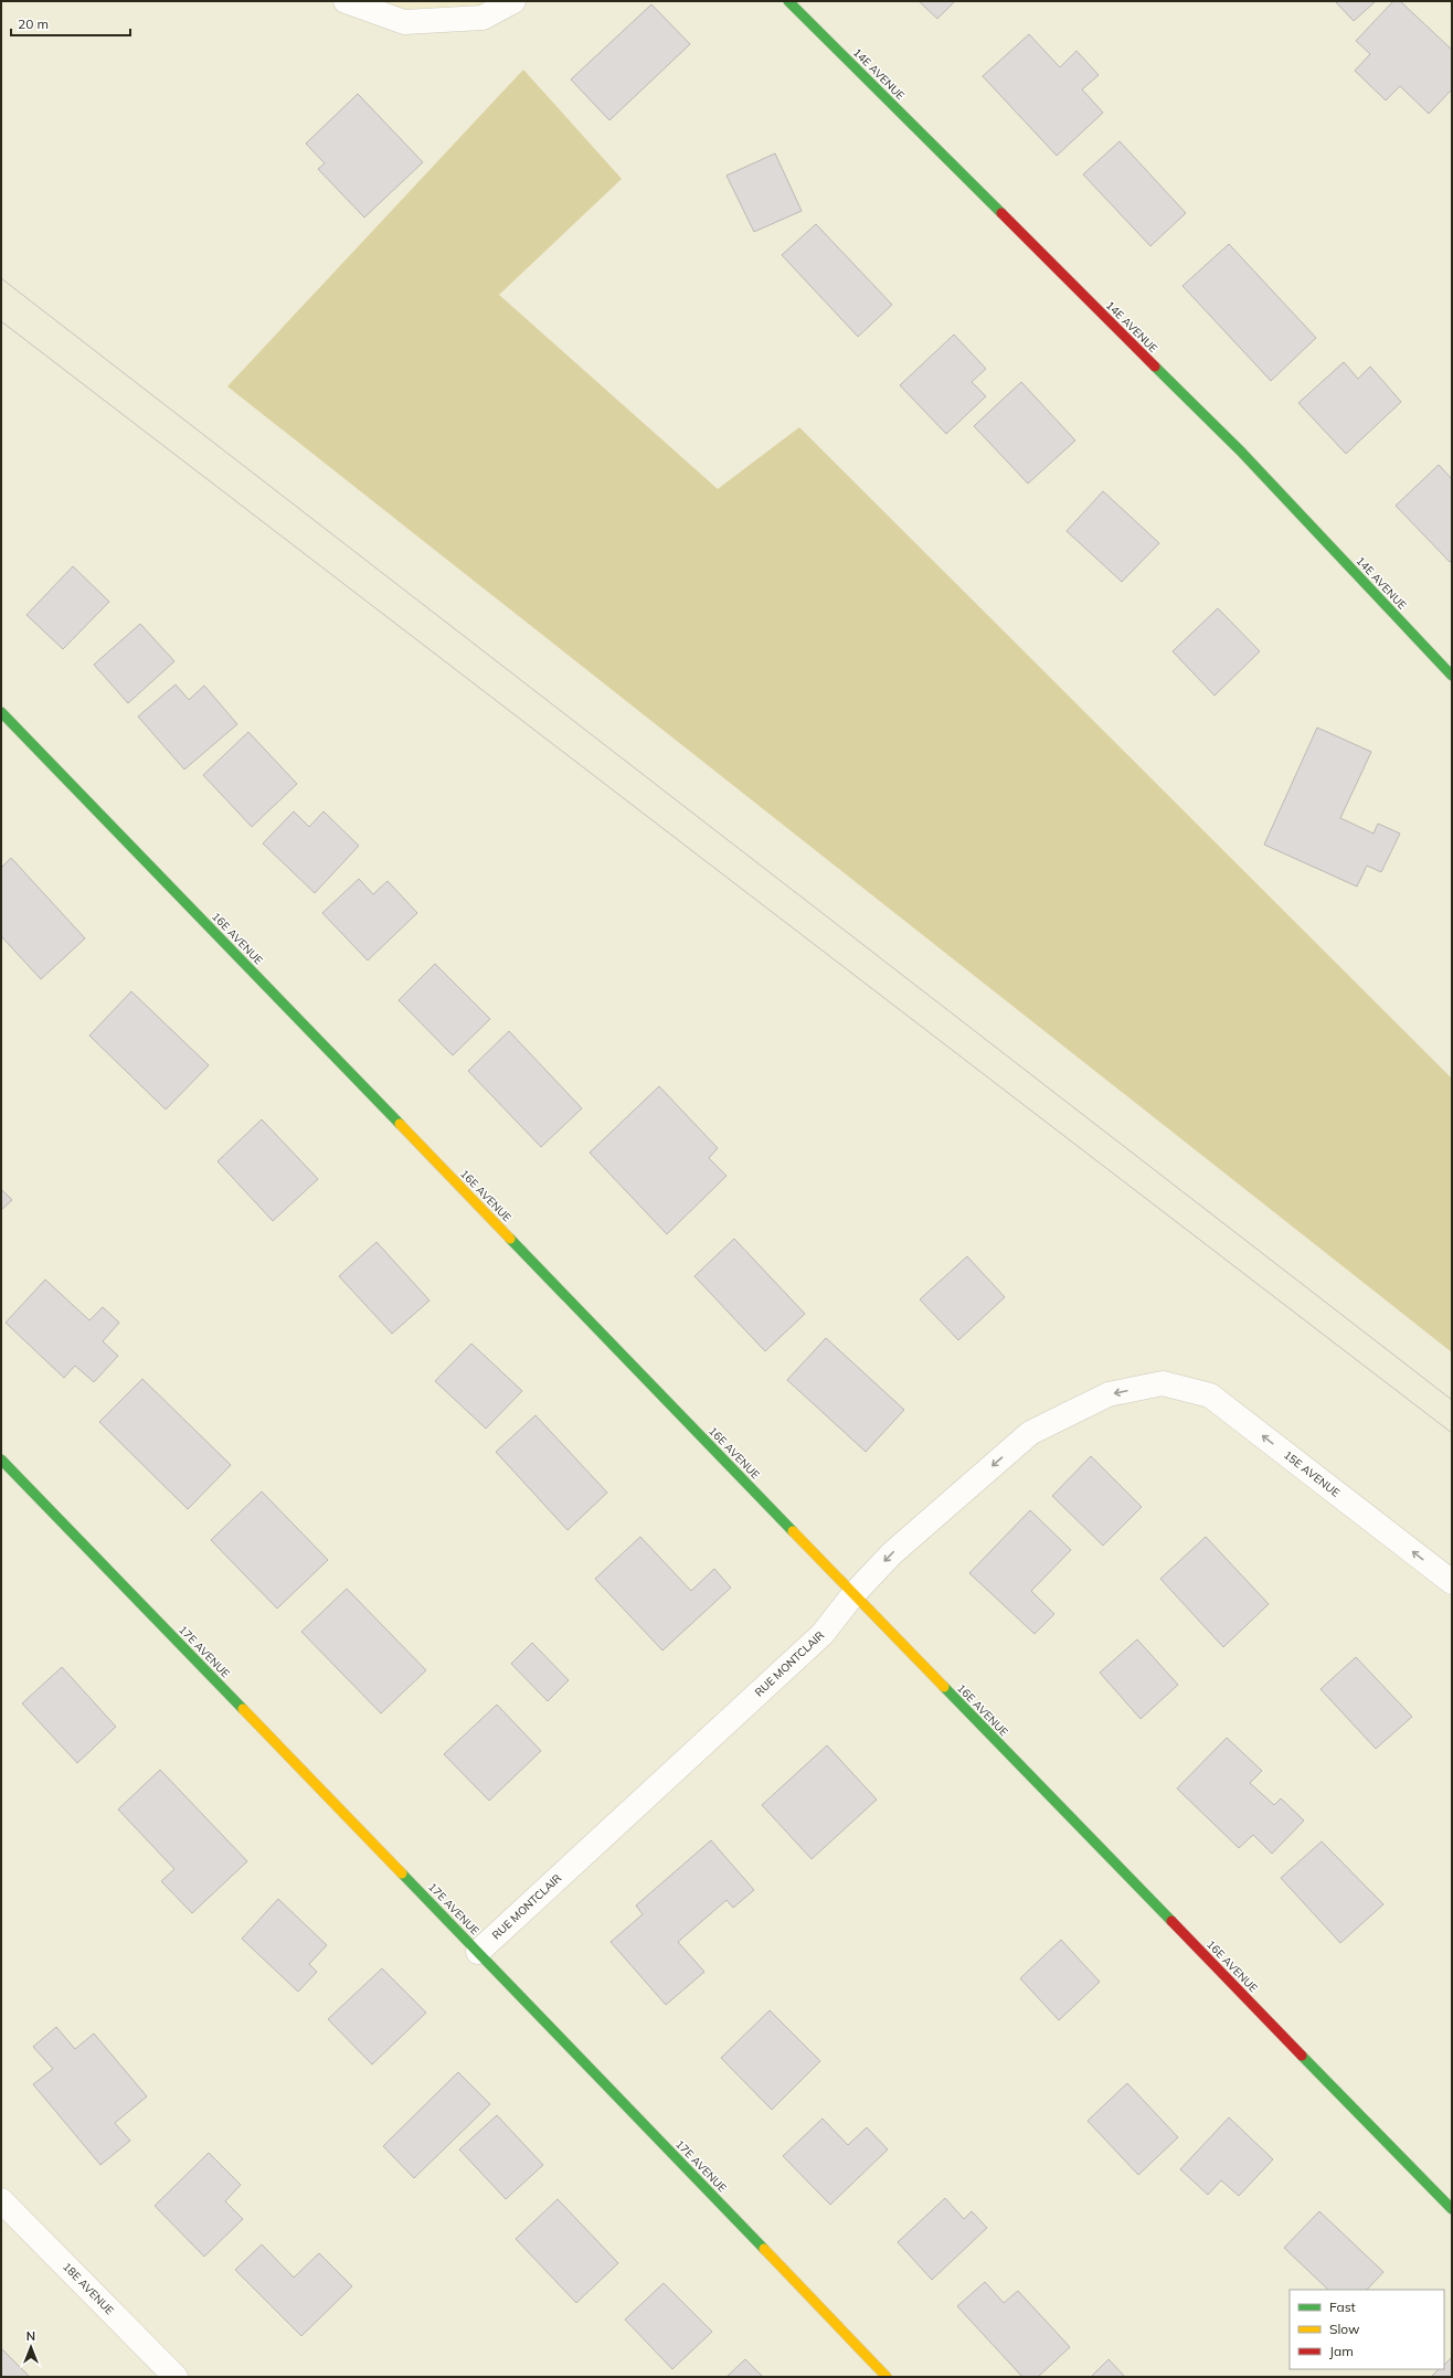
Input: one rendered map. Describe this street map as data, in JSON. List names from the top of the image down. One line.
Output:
{"streets":{"street":["14E AVENUE","16E AVENUE","15E AVENUE","17E AVENUE","RUE MONTCLAIR","18E AVENUE"]},"crossings":[["16E AVENUE","RUE MONTCLAIR"],["15E AVENUE","RUE MONTCLAIR"],["17E AVENUE","RUE MONTCLAIR"]],"one_way":["15E AVENUE","RUE MONTCLAIR"],"legend":["Fast","Slow","Jam"],"scale_bar":"20 m","north":"top"}
